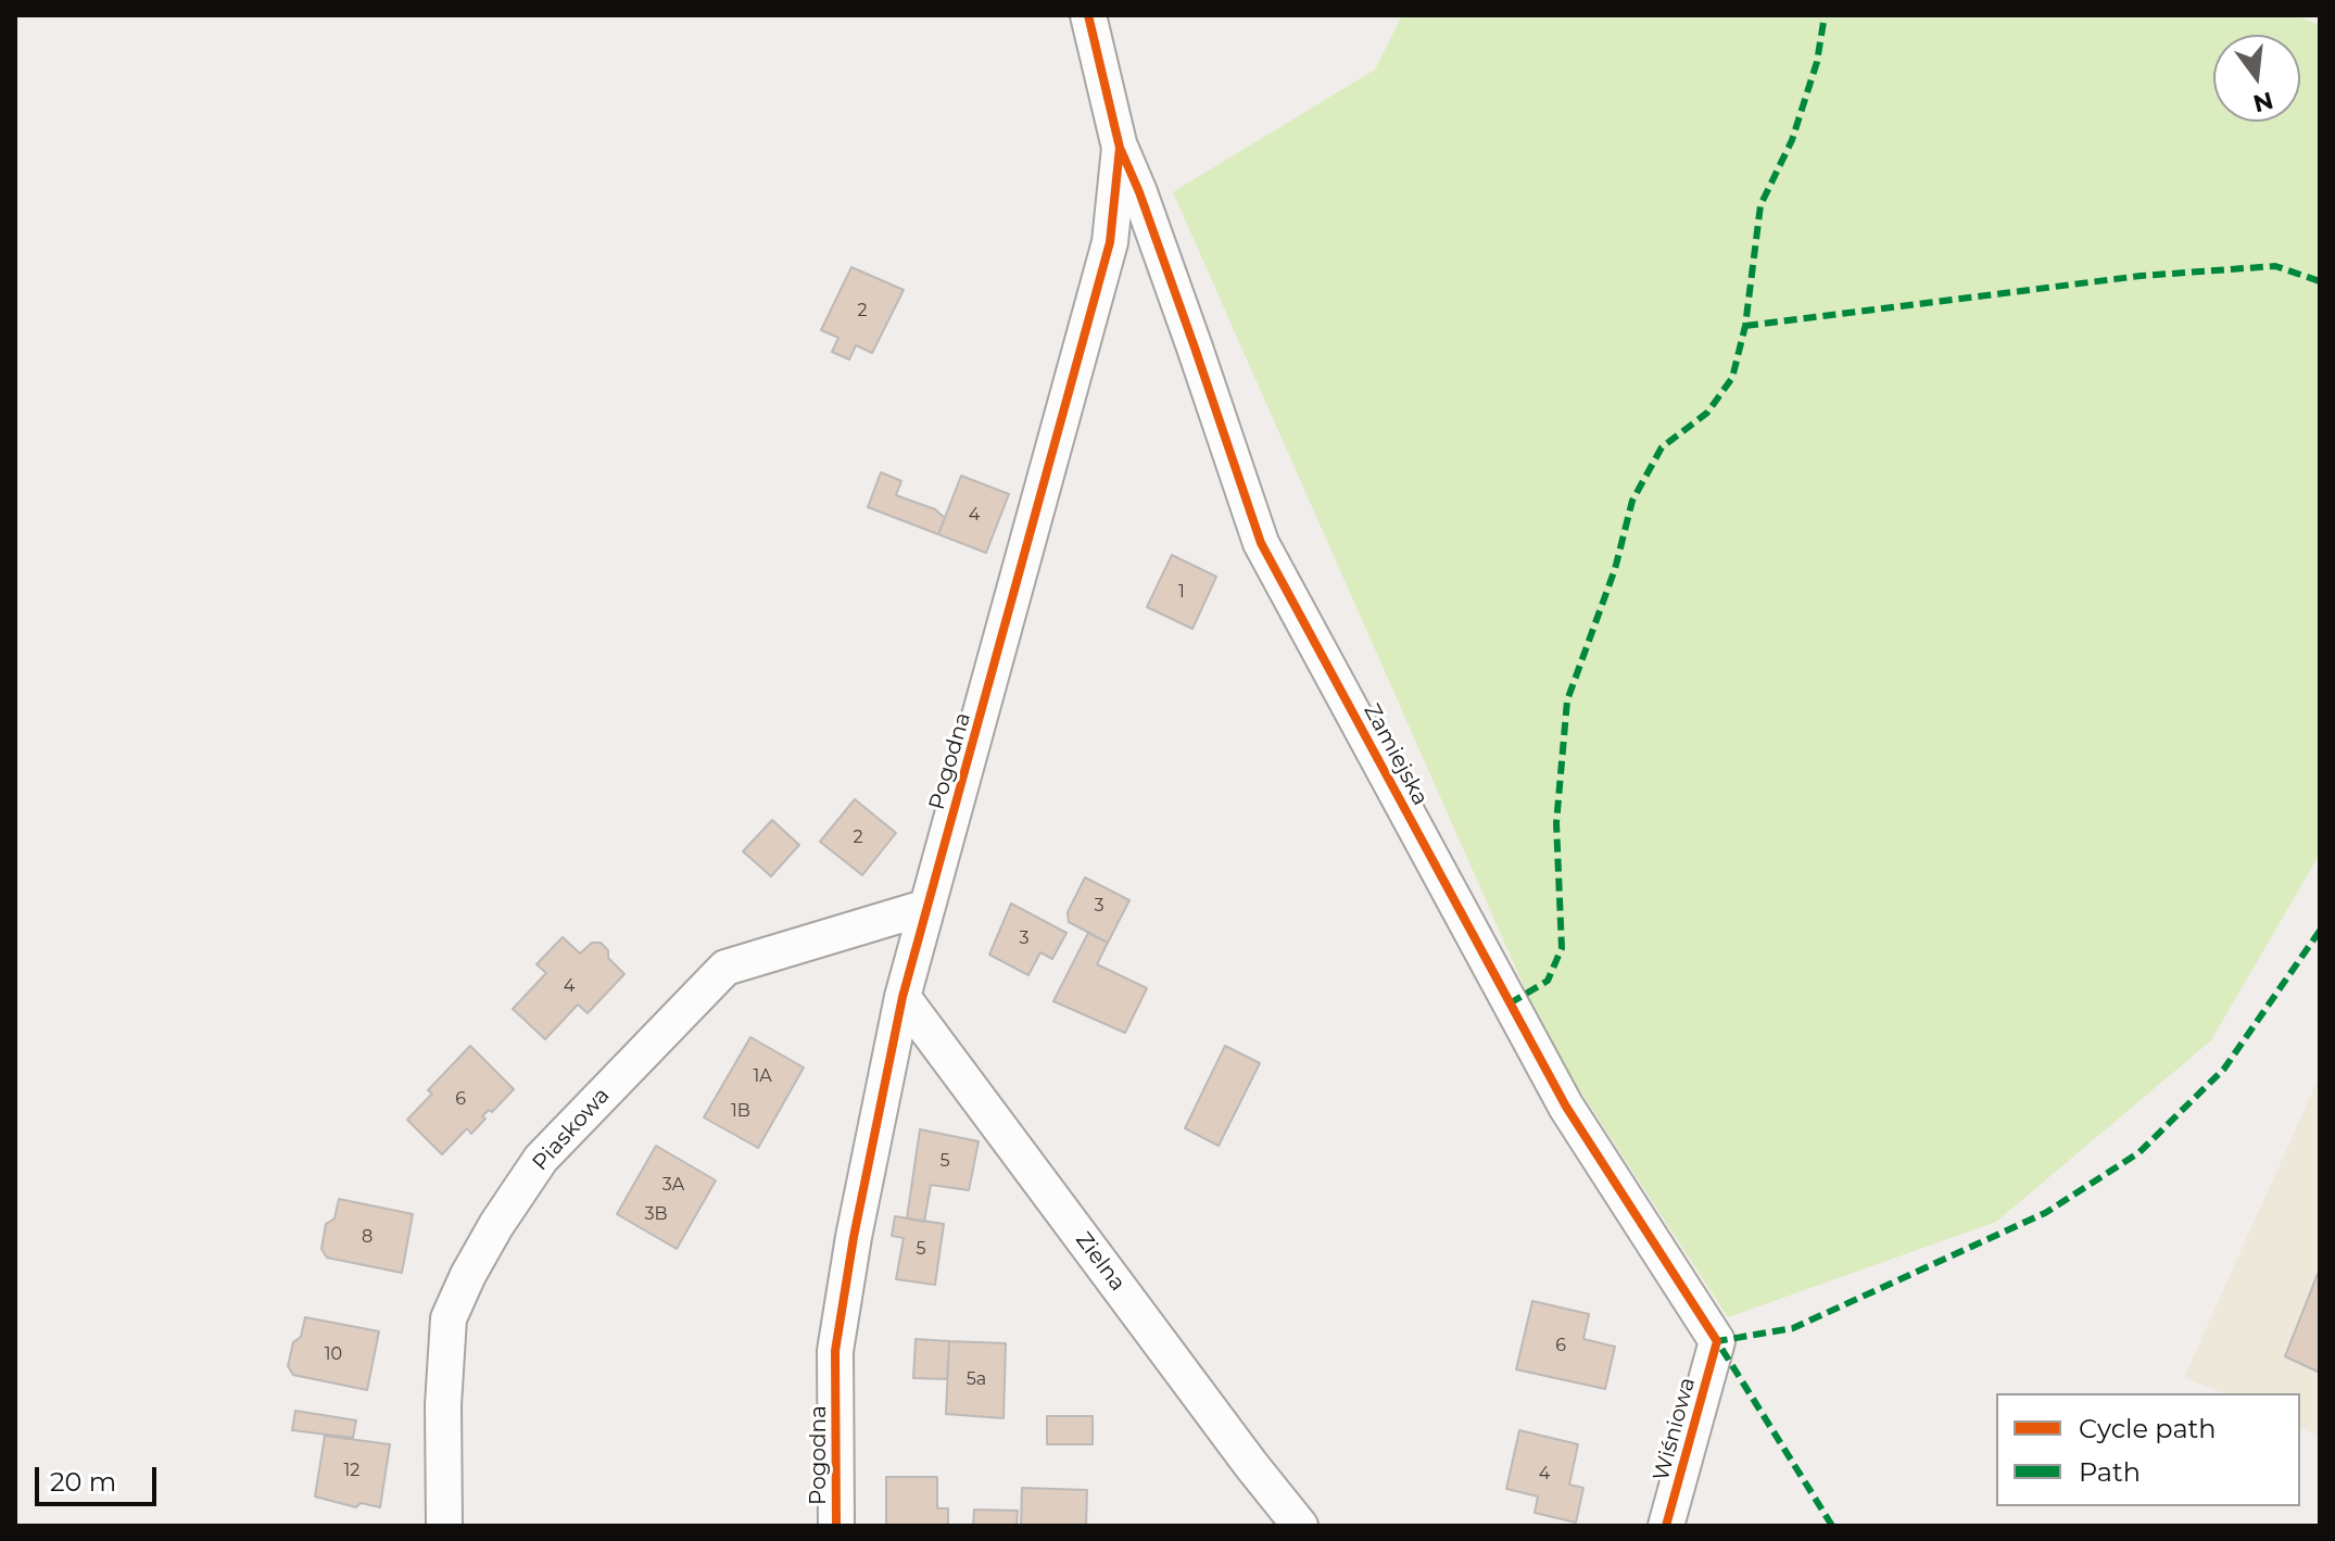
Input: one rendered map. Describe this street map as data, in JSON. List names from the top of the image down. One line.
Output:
{"streets":{"street":["Zamiejska","Pogodna","Piaskowa","Zielna","Wiśniowa"]},"crossings":[["Zamiejska","Pogodna"],["Zamiejska","Wiśniowa"],["Pogodna","Piaskowa"],["Pogodna","Zielna"]],"house_numbers":["2","4","1","2","3","3","4","1A","6","1B","5","3A","3B","8","5","6","10","5a","12","4"],"legend":["Cycle path","Path"],"scale_bar":"20 m","north":"bottom"}
